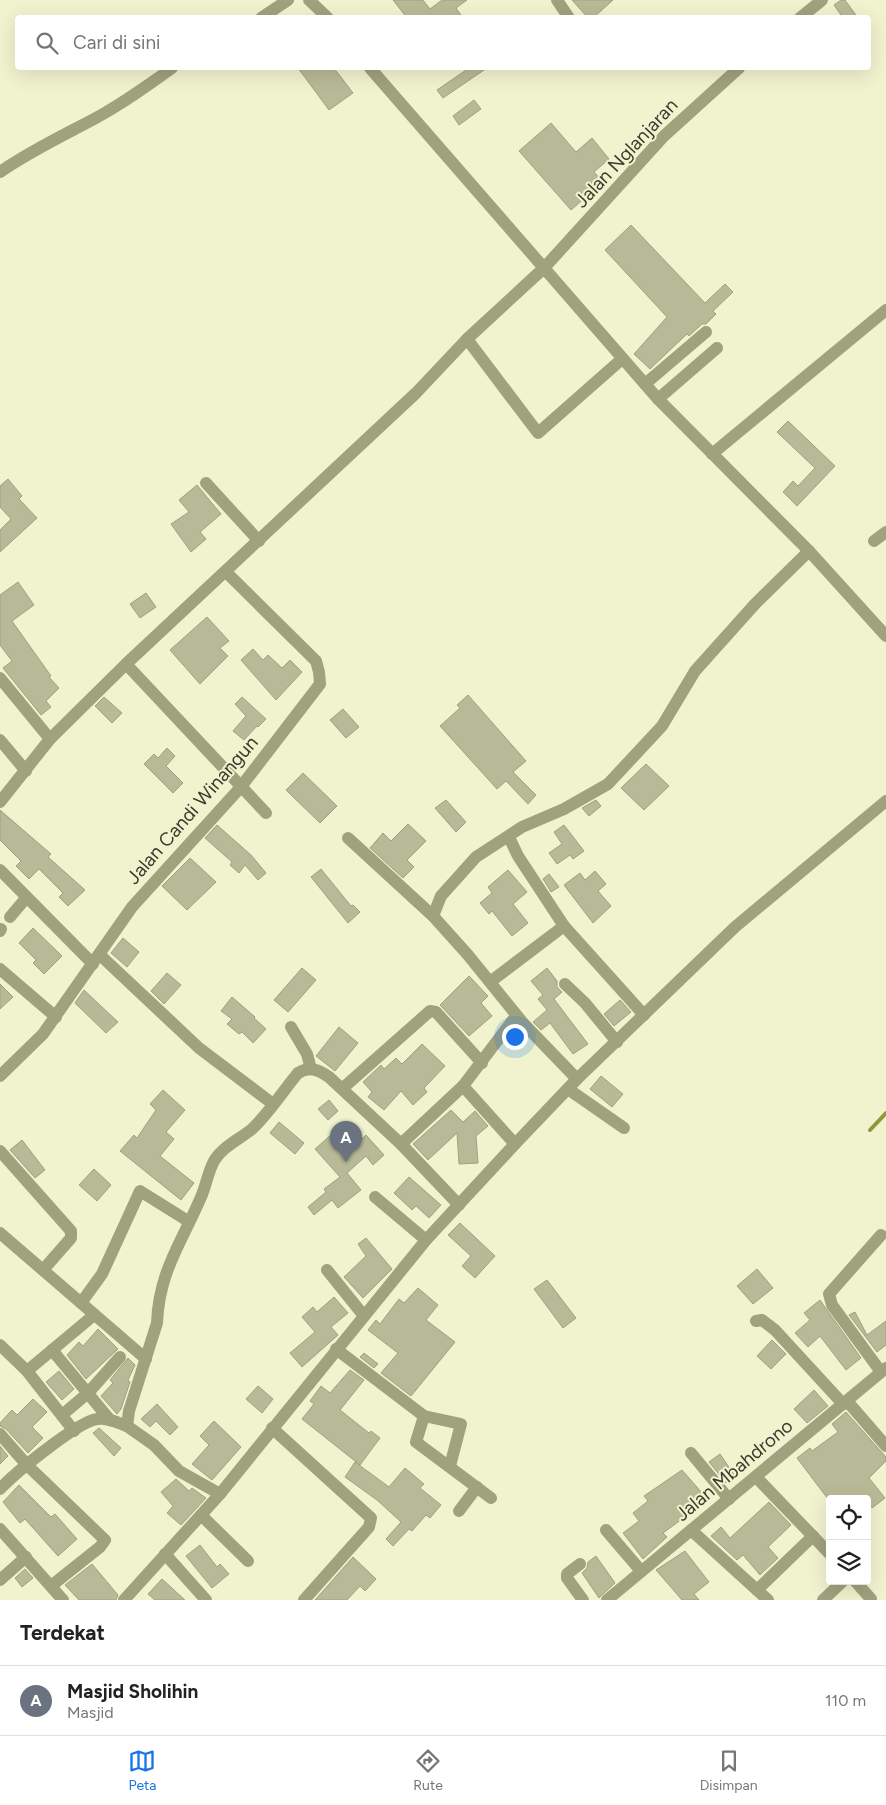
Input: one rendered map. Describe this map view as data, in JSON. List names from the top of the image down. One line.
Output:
{"streets":{"street":["Jalan Nglanjaran","Jalan Candi Winangun","Jalan Mbahdrono"]},"crossings":[["Jalan Nglanjaran","Jalan Candi Winangun"]],"page":{"search":"Cari di sini","pins":"A","heading":"Terdekat","list":[{"mark":"A","name":"Masjid Sholihin","note":"Masjid","value":"110 m"}],"nav":["Peta","Rute","Disimpan"]}}
